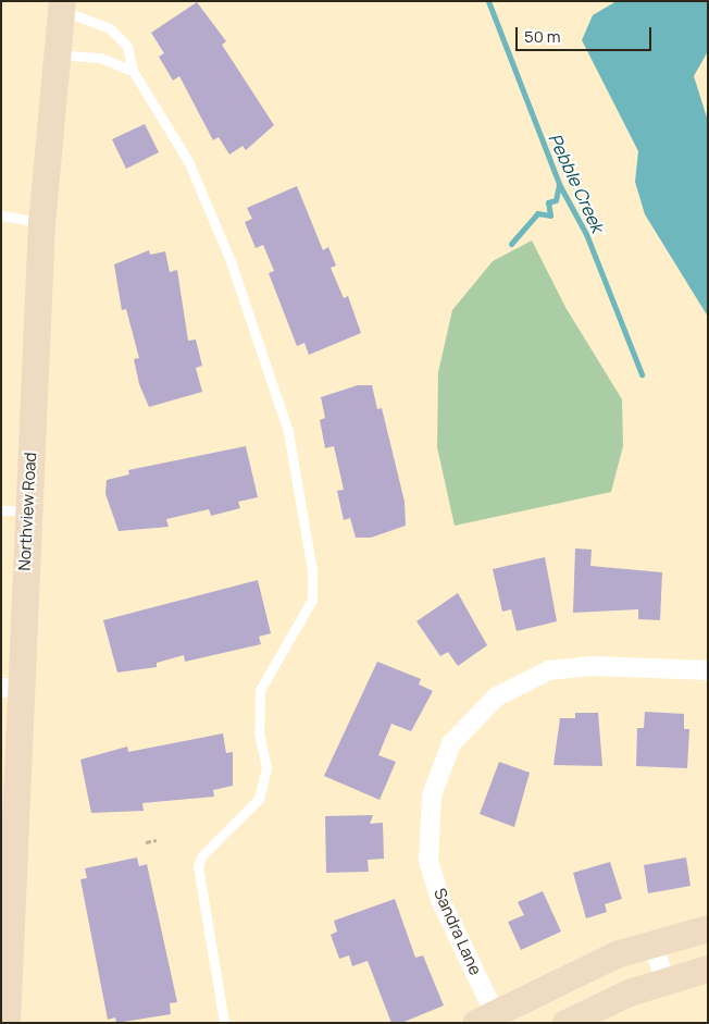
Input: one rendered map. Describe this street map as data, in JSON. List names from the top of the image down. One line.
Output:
{"streets":{"street":["Northview Road","Sandra Lane"]},"water":["Pebble Creek"],"scale_bar":"50 m"}
